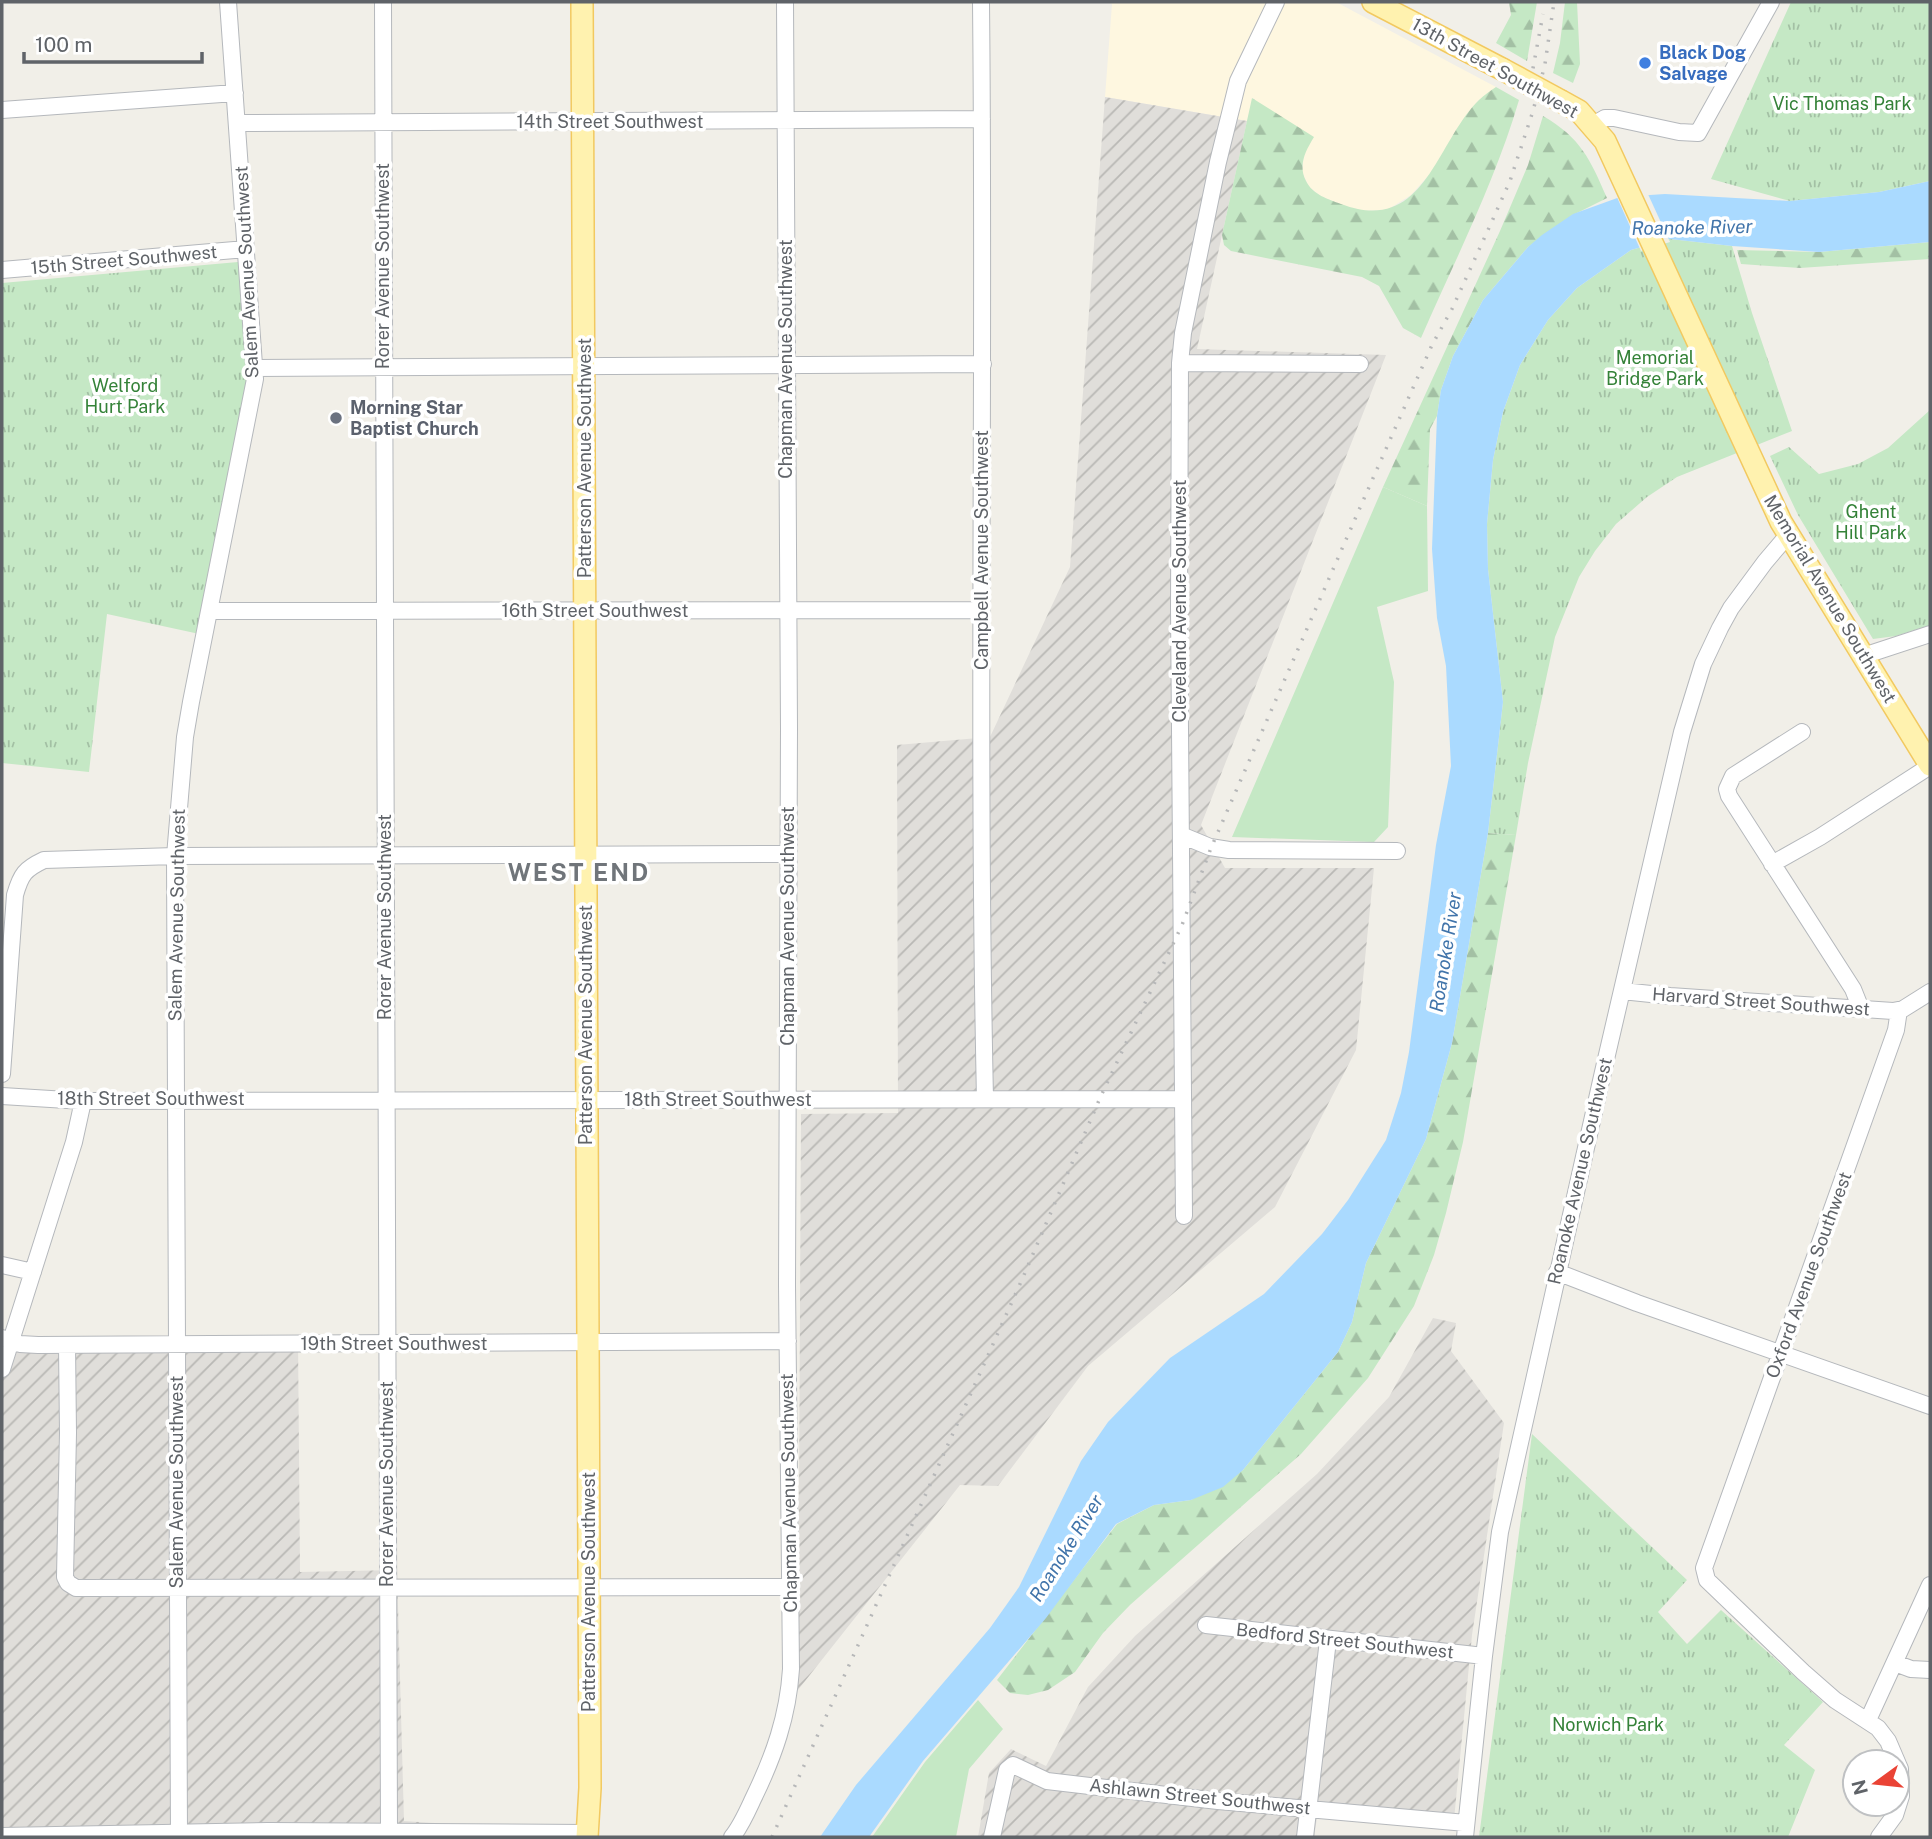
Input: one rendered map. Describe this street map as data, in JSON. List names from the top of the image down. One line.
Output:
{"streets":{"main road":["13th Street Southwest","Patterson Avenue Southwest","Memorial Avenue Southwest"],"street":["14th Street Southwest","15th Street Southwest","Rorer Avenue Southwest","Salem Avenue Southwest","Chapman Avenue Southwest","Campbell Avenue Southwest","Cleveland Avenue Southwest","16th Street Southwest","Harvard Street Southwest","18th Street Southwest","Roanoke Avenue Southwest","Oxford Avenue Southwest","19th Street Southwest","Bedford Street Southwest","Ashlawn Street Southwest"]},"crossings":[["13th Street Southwest","Memorial Avenue Southwest"],["14th Street Southwest","Rorer Avenue Southwest"],["14th Street Southwest","Salem Avenue Southwest"],["14th Street Southwest","Chapman Avenue Southwest"],["14th Street Southwest","Patterson Avenue Southwest"],["14th Street Southwest","Campbell Avenue Southwest"],["15th Street Southwest","Salem Avenue Southwest"],["Rorer Avenue Southwest","16th Street Southwest"],["Rorer Avenue Southwest","18th Street Southwest"],["Rorer Avenue Southwest","19th Street Southwest"],["Salem Avenue Southwest","16th Street Southwest"],["Salem Avenue Southwest","18th Street Southwest"],["Salem Avenue Southwest","19th Street Southwest"],["Chapman Avenue Southwest","16th Street Southwest"],["Chapman Avenue Southwest","18th Street Southwest"],["Chapman Avenue Southwest","19th Street Southwest"],["Patterson Avenue Southwest","16th Street Southwest"],["Patterson Avenue Southwest","18th Street Southwest"],["Patterson Avenue Southwest","19th Street Southwest"],["Campbell Avenue Southwest","16th Street Southwest"],["Campbell Avenue Southwest","18th Street Southwest"],["Memorial Avenue Southwest","Roanoke Avenue Southwest"],["Cleveland Avenue Southwest","18th Street Southwest"],["Harvard Street Southwest","Roanoke Avenue Southwest"],["Harvard Street Southwest","Oxford Avenue Southwest"],["Roanoke Avenue Southwest","Bedford Street Southwest"],["Roanoke Avenue Southwest","Ashlawn Street Southwest"]],"districts":["WEST END"],"water":["Roanoke River"],"parks":["Vic Thomas Park","Memorial Bridge Park","Welford Hurt Park","Ghent Hill Park","Norwich Park"],"places":["Black Dog Salvage","Morning Star Baptist Church"],"scale_bar":"100 m","north":"left"}
